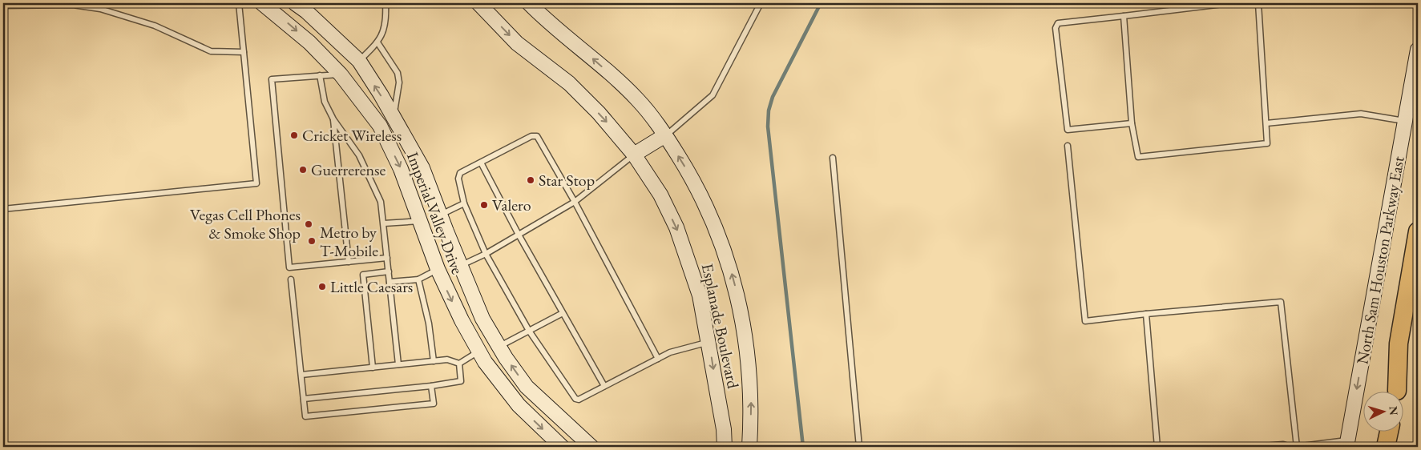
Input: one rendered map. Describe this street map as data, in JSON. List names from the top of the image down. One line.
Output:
{"streets":{"main road":["Imperial Valley Drive","North Sam Houston Parkway East","Esplanade Boulevard"]},"one_way":["North Sam Houston Parkway East"],"places":["Cricket Wireless","Guerrerense","Star Stop","Valero","Vegas Cell Phones & Smoke Shop","Metro by T-Mobile","Little Caesars"],"north":"right"}
